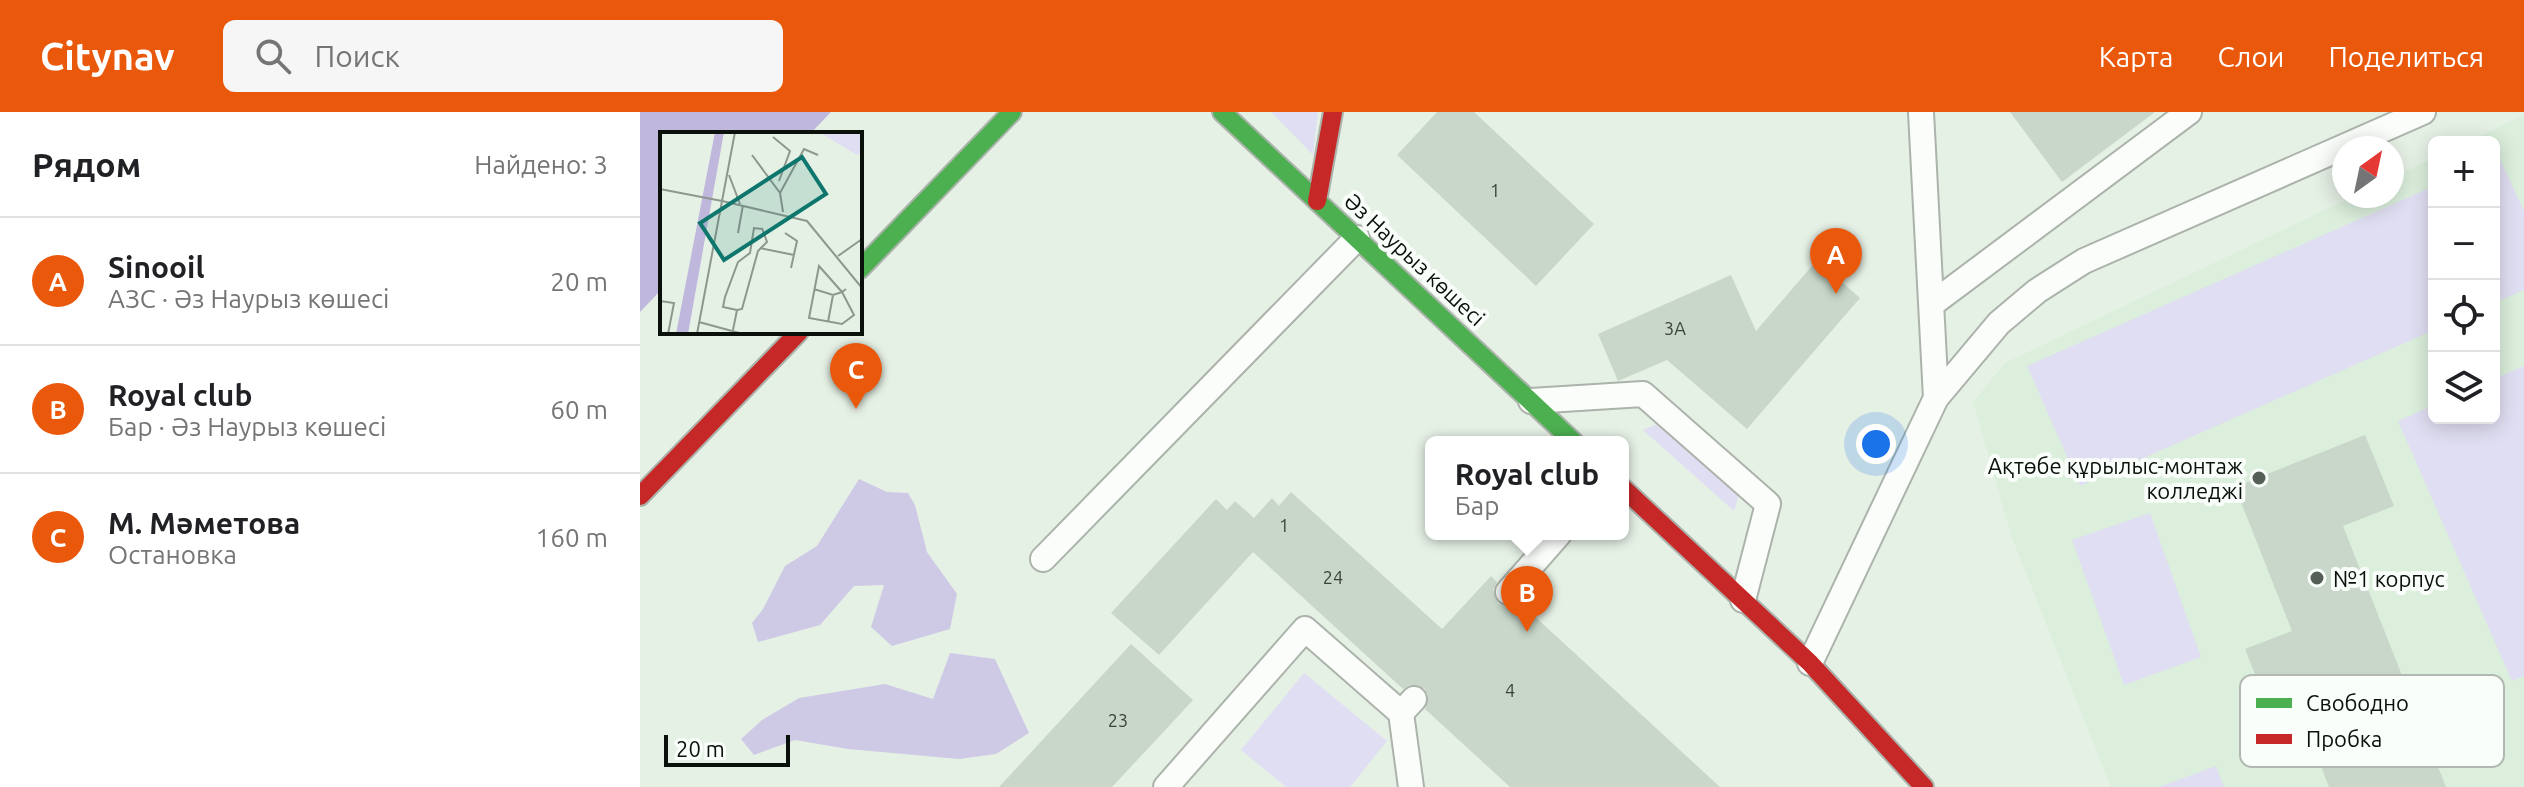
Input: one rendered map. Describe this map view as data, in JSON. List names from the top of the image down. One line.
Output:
{"streets":{"street":["Әз Наурыз көшесі"]},"places":["Ақтөбе құрылыс-монтаж колледжі","№1 корпус"],"house_numbers":["1","3А","1","24","4","23"],"legend":["Свободно","Пробка"],"scale_bar":"20 m","north":"top right","page":{"header":"Citynav","search":"Поиск","nav":["Карта","Слои","Поделиться"],"heading":["Рядом","Найдено: 3"],"map_buttons":["+","−"],"list":[{"mark":"A","name":"Sinooil","note":"АЗС · Әз Наурыз көшесі","value":"20 m"},{"mark":"B","name":"Royal club","note":"Бар · Әз Наурыз көшесі","value":"60 m"},{"mark":"C","name":"М. Мәметова","note":"Остановка","value":"160 m"}],"pins":["A","C","B"],"popup":["Royal club","Бар"],"scale":"20 m"}}
